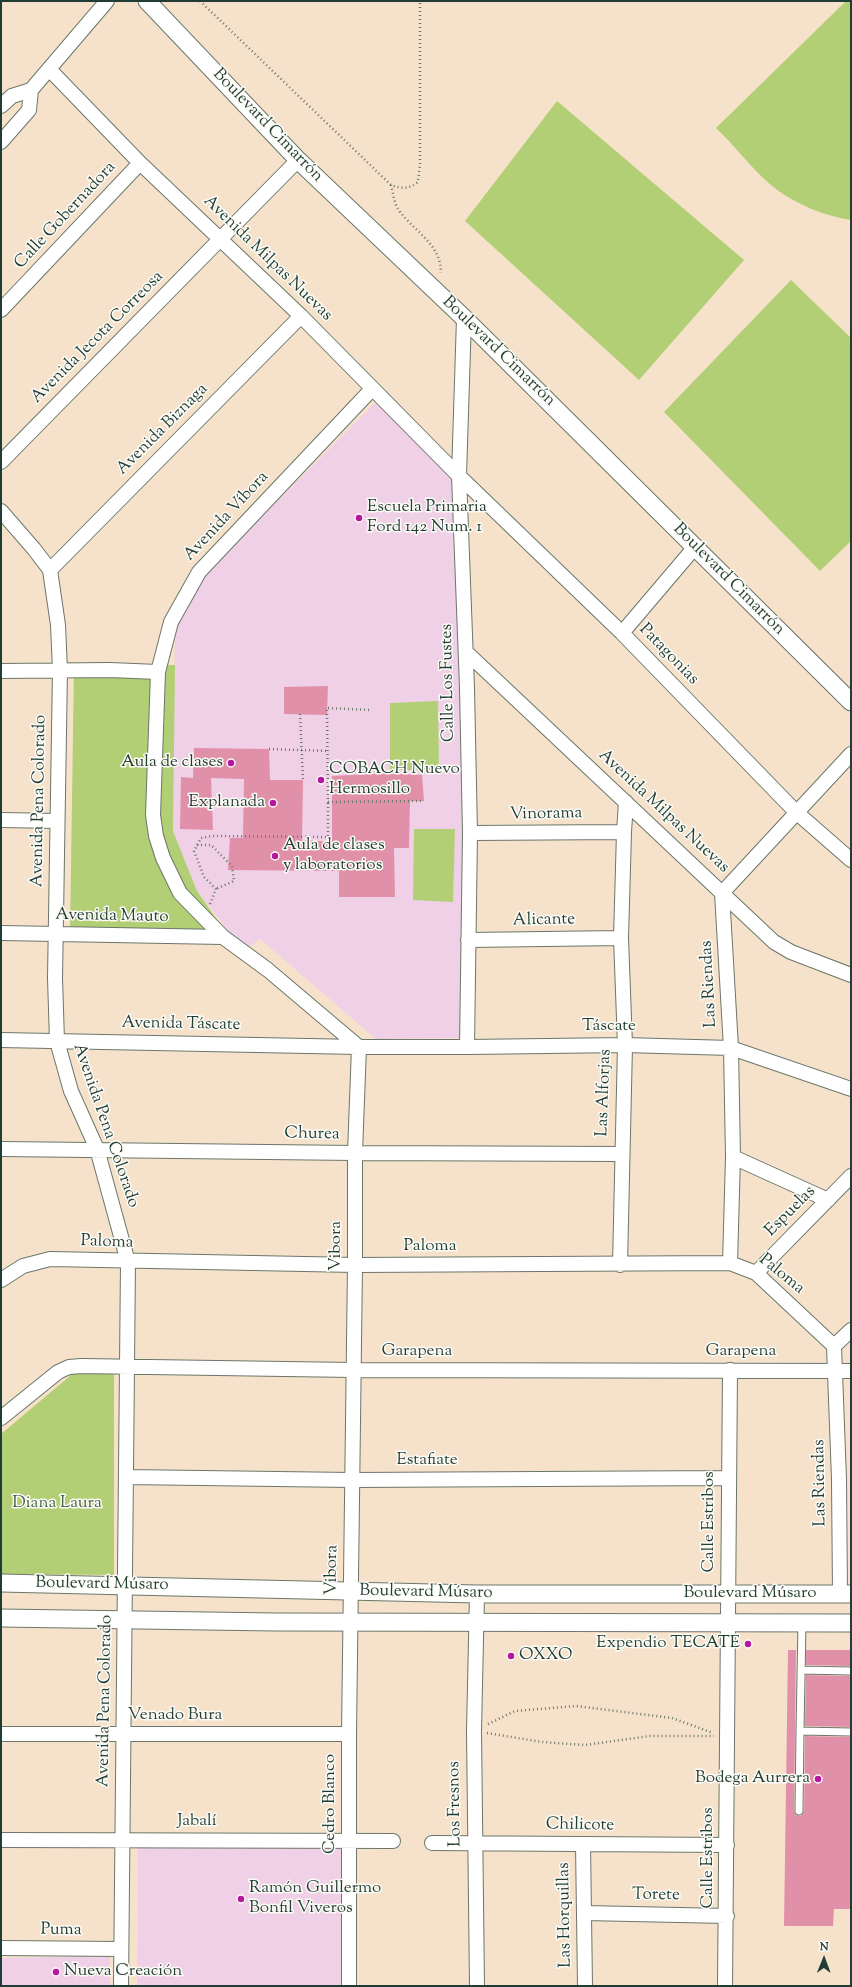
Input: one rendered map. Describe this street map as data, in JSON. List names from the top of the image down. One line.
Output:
{"streets":{"street":["Boulevard Cimarrón","Calle Gobernadora","Avenida Milpas Nuevas","Avenida Jecota Correosa","Avenida Biznaga","Avenida Víbora","Patagonias","Calle Los Fustes","Avenida Pena Colorado","Vinorama","Avenida Mauto","Alicante","Las Riendas","Avenida Táscate","Táscate","Las Alforjas","Churea","Espuelas","Paloma","Vibora","Garapena","Estafiate","Calle Estribos","Boulevard Músaro","Venado Bura","Cedro Blanco","Los Fresnos","Jabalí","Chilicote","Torete","Las Horquillas","Puma"]},"crossings":[["Boulevard Cimarrón","Avenida Jecota Correosa"],["Boulevard Cimarrón","Calle Los Fustes"],["Calle Gobernadora","Avenida Milpas Nuevas"],["Avenida Milpas Nuevas","Avenida Jecota Correosa"],["Avenida Milpas Nuevas","Avenida Biznaga"],["Avenida Milpas Nuevas","Avenida Víbora"],["Avenida Milpas Nuevas","Patagonias"],["Avenida Milpas Nuevas","Calle Los Fustes"],["Avenida Milpas Nuevas","Las Riendas"],["Avenida Milpas Nuevas","Las Alforjas"],["Avenida Biznaga","Avenida Pena Colorado"],["Avenida Víbora","Avenida Mauto"],["Patagonias","Calle Los Fustes"],["Calle Los Fustes","Vinorama"],["Calle Los Fustes","Alicante"],["Calle Los Fustes","Táscate"],["Avenida Pena Colorado","Avenida Mauto"],["Avenida Pena Colorado","Avenida Táscate"],["Avenida Pena Colorado","Churea"],["Avenida Pena Colorado","Paloma"],["Avenida Pena Colorado","Garapena"],["Avenida Pena Colorado","Estafiate"],["Avenida Pena Colorado","Boulevard Músaro"],["Avenida Pena Colorado","Venado Bura"],["Avenida Pena Colorado","Jabalí"],["Avenida Pena Colorado","Puma"],["Vinorama","Las Alforjas"],["Alicante","Las Alforjas"],["Las Riendas","Táscate"],["Las Riendas","Paloma"],["Las Riendas","Garapena"],["Las Riendas","Boulevard Músaro"],["Avenida Táscate","Táscate"],["Avenida Táscate","Vibora"],["Táscate","Las Alforjas"],["Táscate","Vibora"],["Las Alforjas","Churea"],["Las Alforjas","Paloma"],["Churea","Vibora"],["Espuelas","Paloma"],["Paloma","Vibora"],["Vibora","Garapena"],["Vibora","Estafiate"],["Vibora","Boulevard Músaro"],["Vibora","Cedro Blanco"],["Garapena","Calle Estribos"],["Estafiate","Calle Estribos"],["Calle Estribos","Boulevard Músaro"],["Calle Estribos","Chilicote"],["Calle Estribos","Torete"],["Boulevard Músaro","Cedro Blanco"],["Boulevard Músaro","Los Fresnos"],["Venado Bura","Cedro Blanco"],["Cedro Blanco","Jabalí"],["Los Fresnos","Chilicote"],["Chilicote","Las Horquillas"],["Torete","Las Horquillas"]],"parks":["Diana Laura"],"places":["Escuela Primaria Ford 142 Num. 1","Aula de clases","COBACH Nuevo Hermosillo","Explanada","Aula de clases y laboratorios","Expendio TECATE","OXXO","Bodega Aurrera","Ramón Guillermo Bonfil Viveros","Nueva Creación"],"north":"top"}
